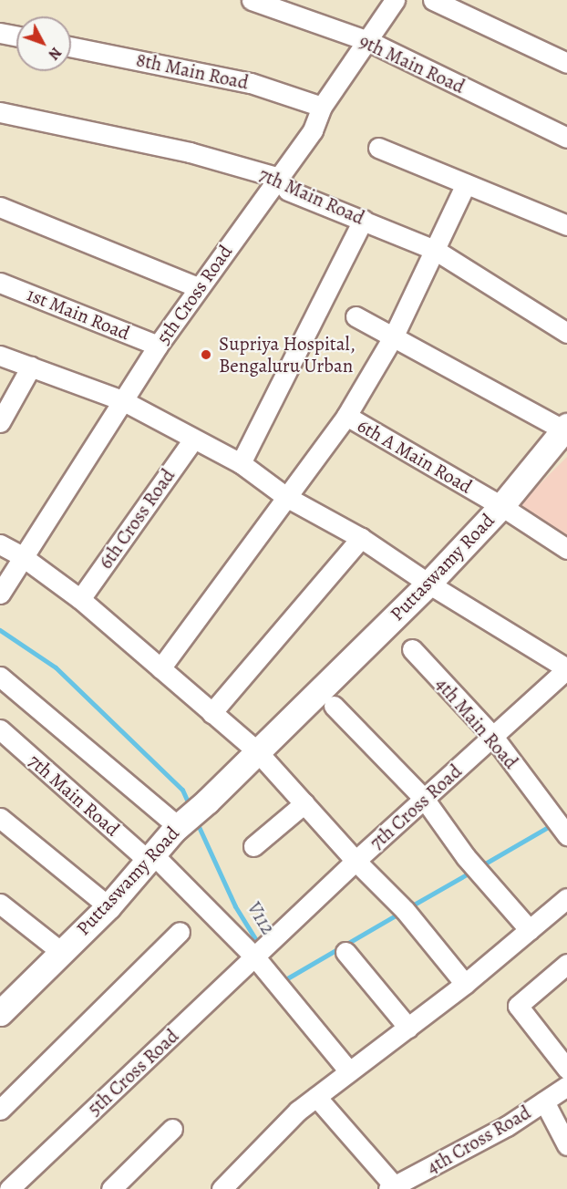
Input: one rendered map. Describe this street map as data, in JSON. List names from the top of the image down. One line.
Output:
{"streets":{"main road":["Puttaswamy Road"],"street":["9th Main Road","8th Main Road","7th Main Road","5th Cross Road","1st Main Road","6th A Main Road","6th Cross Road","4th Main Road","7th Cross Road","4th Cross Road"]},"crossings":[["9th Main Road","5th Cross Road"],["8th Main Road","5th Cross Road"],["7th Main Road","5th Cross Road"],["7th Main Road","Puttaswamy Road"],["7th Main Road","7th Cross Road"],["5th Cross Road","1st Main Road"],["5th Cross Road","7th Cross Road"],["6th A Main Road","Puttaswamy Road"],["4th Main Road","7th Cross Road"]],"water":["V112"],"places":["Supriya Hospital, Bengaluru Urban"],"north":"bottom right"}
